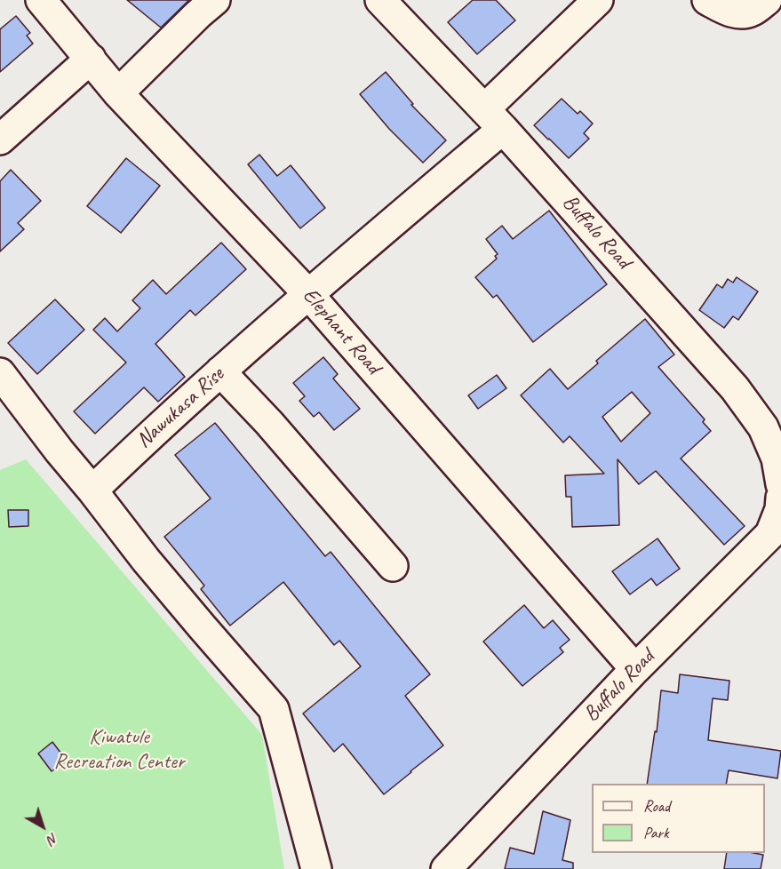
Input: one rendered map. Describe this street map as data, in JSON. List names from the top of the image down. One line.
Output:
{"streets":{"street":["Buffalo Road","Elephant Road","Nawukasa Rise"]},"crossings":[["Buffalo Road","Elephant Road"],["Buffalo Road","Nawukasa Rise"],["Elephant Road","Nawukasa Rise"]],"parks":["Kiwatule Recreation Center"],"legend":["Road","Park"],"north":"bottom right"}
